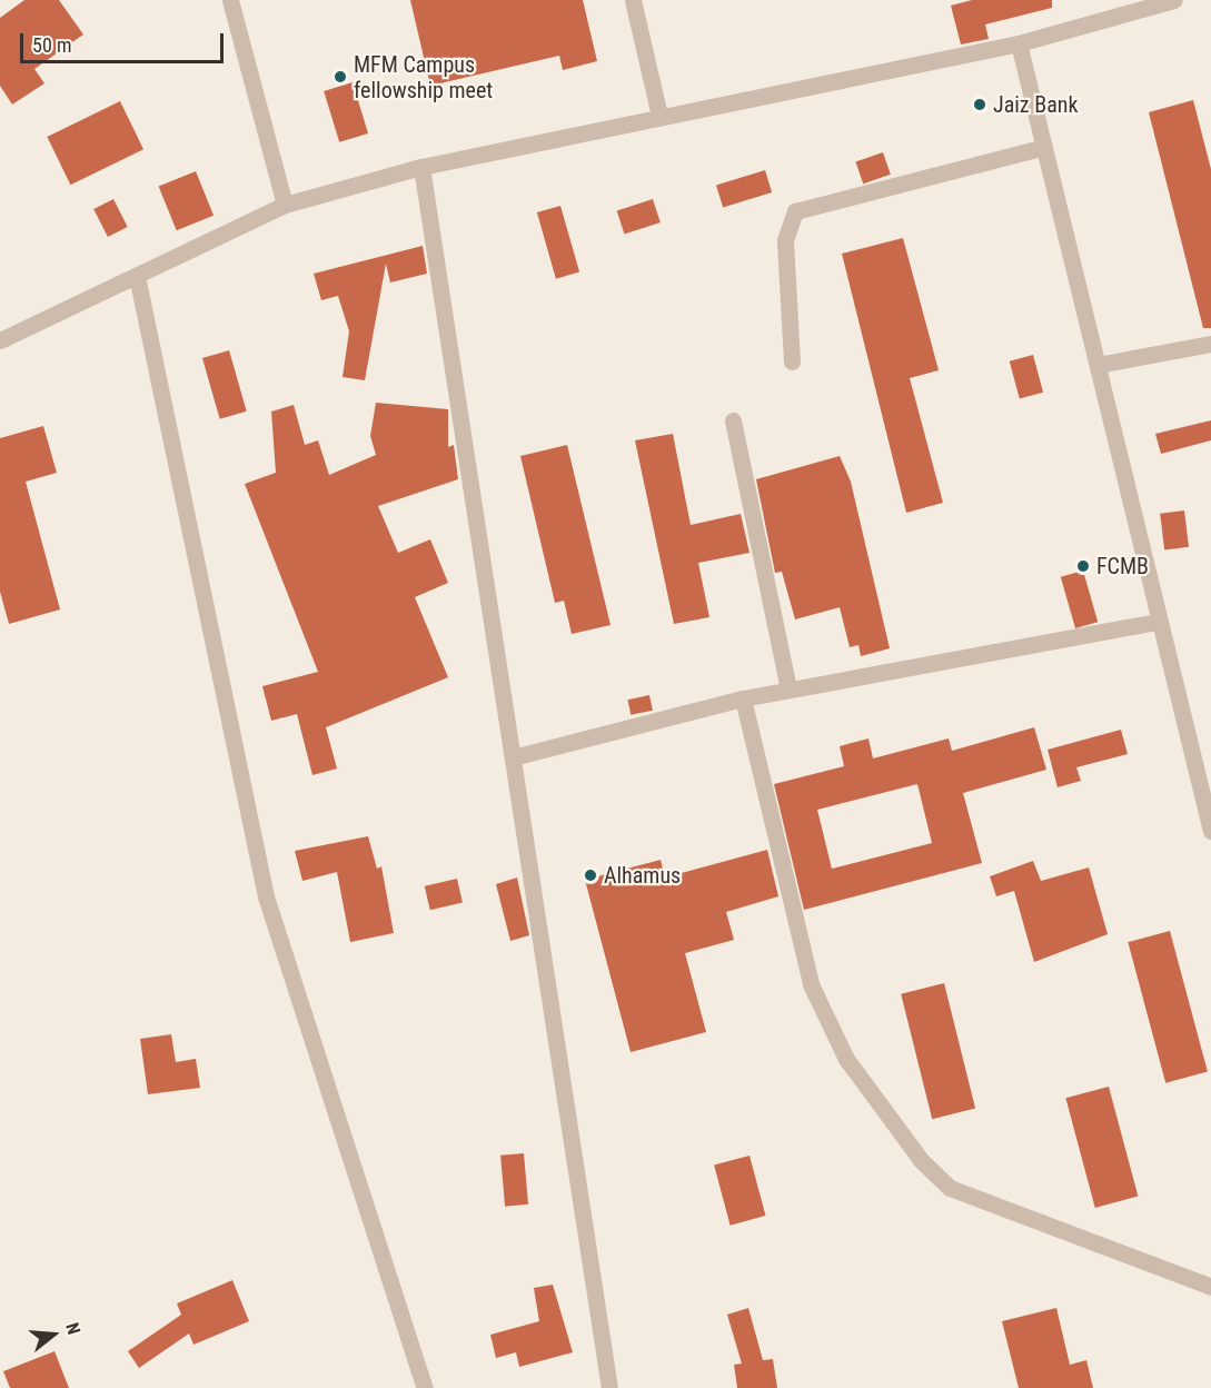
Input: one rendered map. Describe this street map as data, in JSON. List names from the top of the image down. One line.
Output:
{"places":["MFM Campus fellowship meet","Jaiz Bank","FCMB","Alhamus"],"scale_bar":"50 m","north":"right"}
